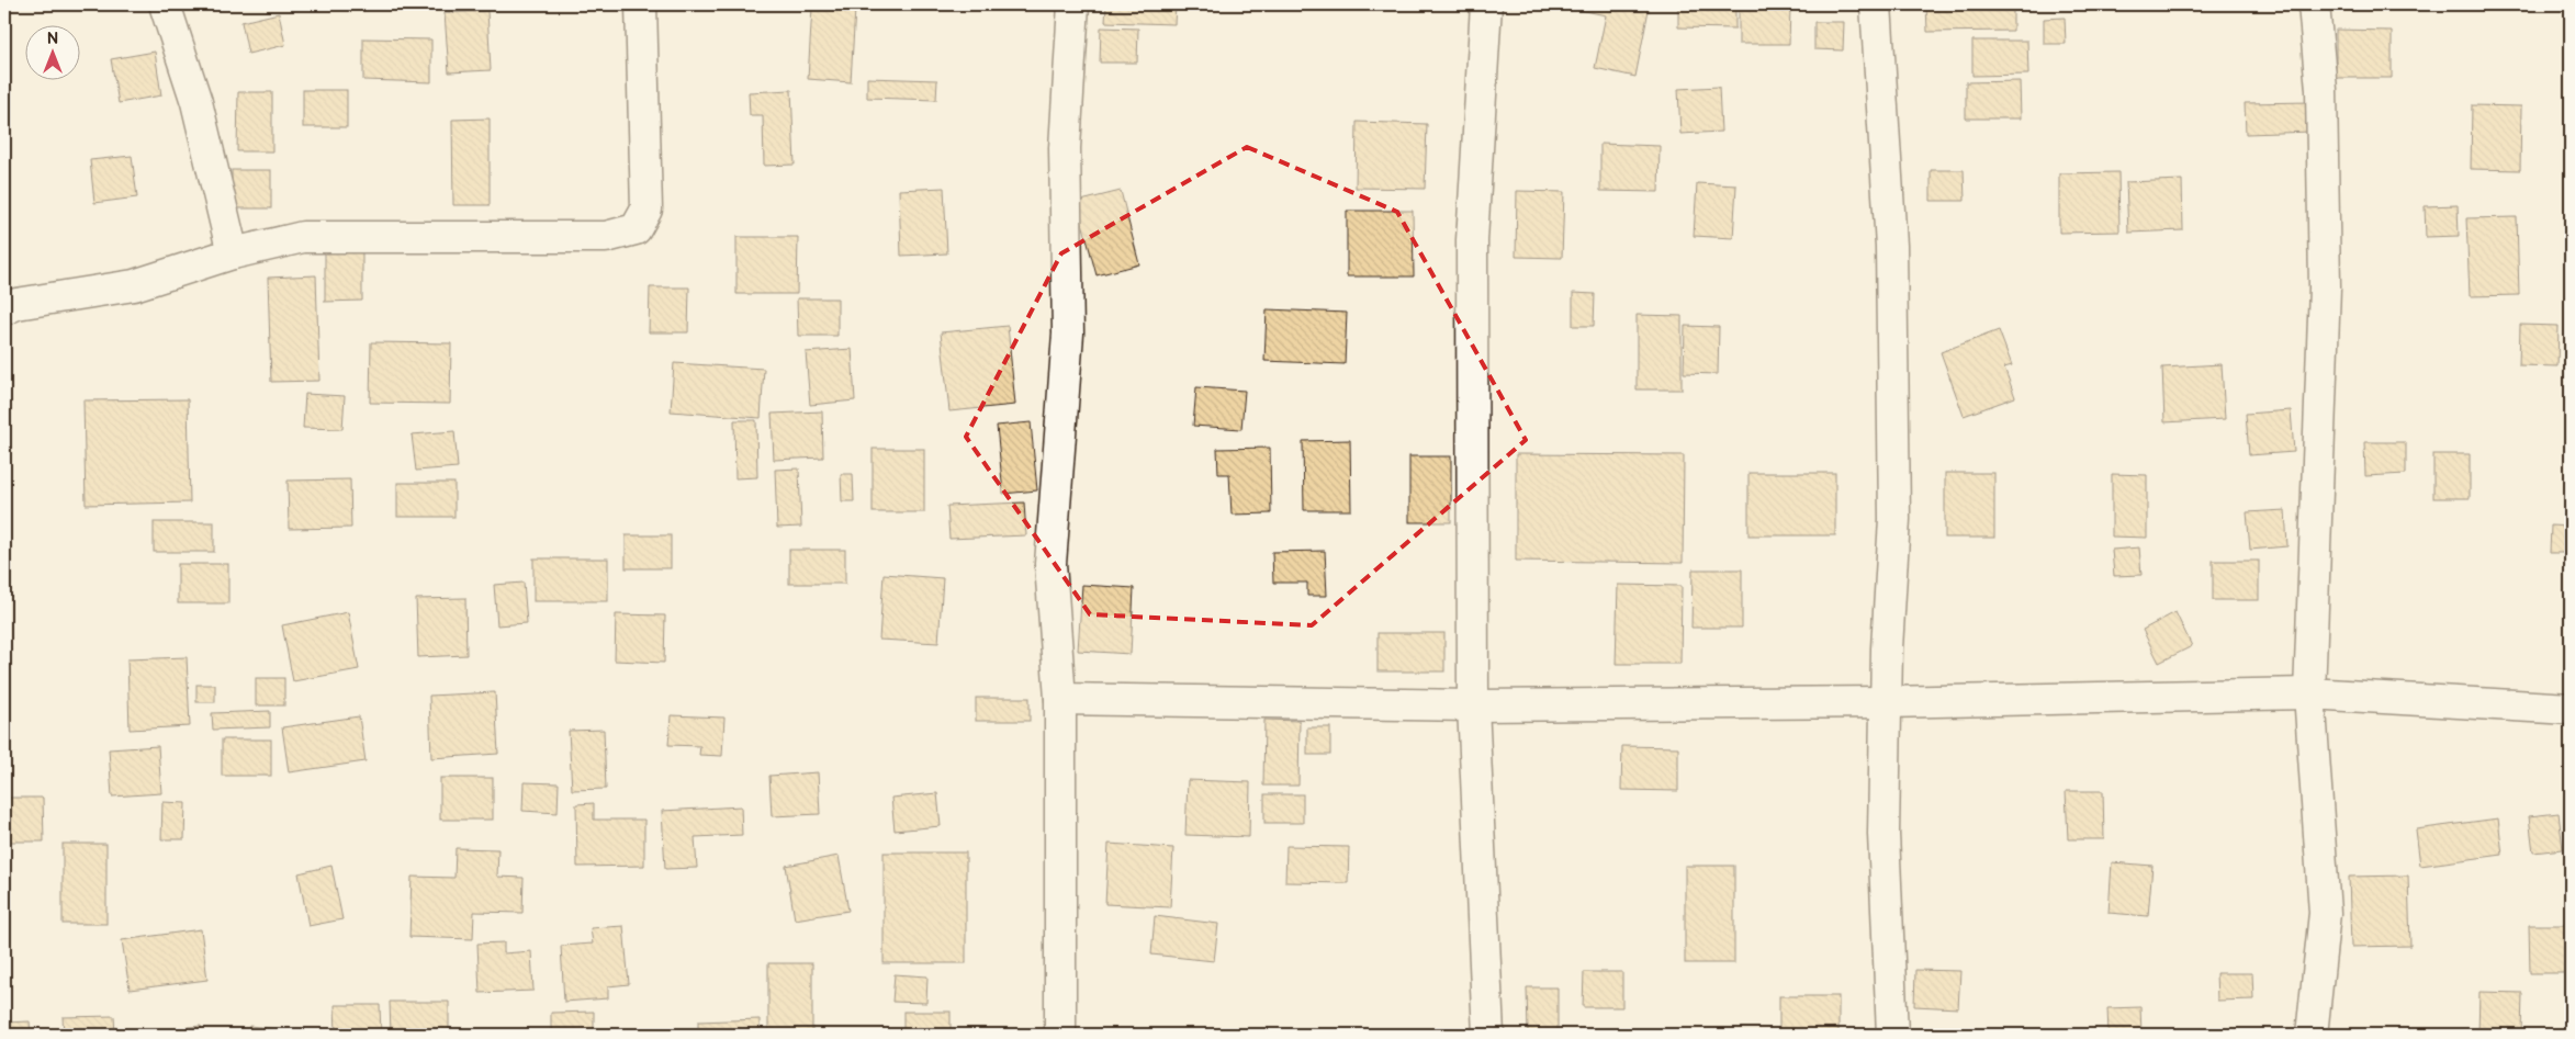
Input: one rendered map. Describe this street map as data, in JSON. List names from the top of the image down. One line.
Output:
{"north":"top"}
